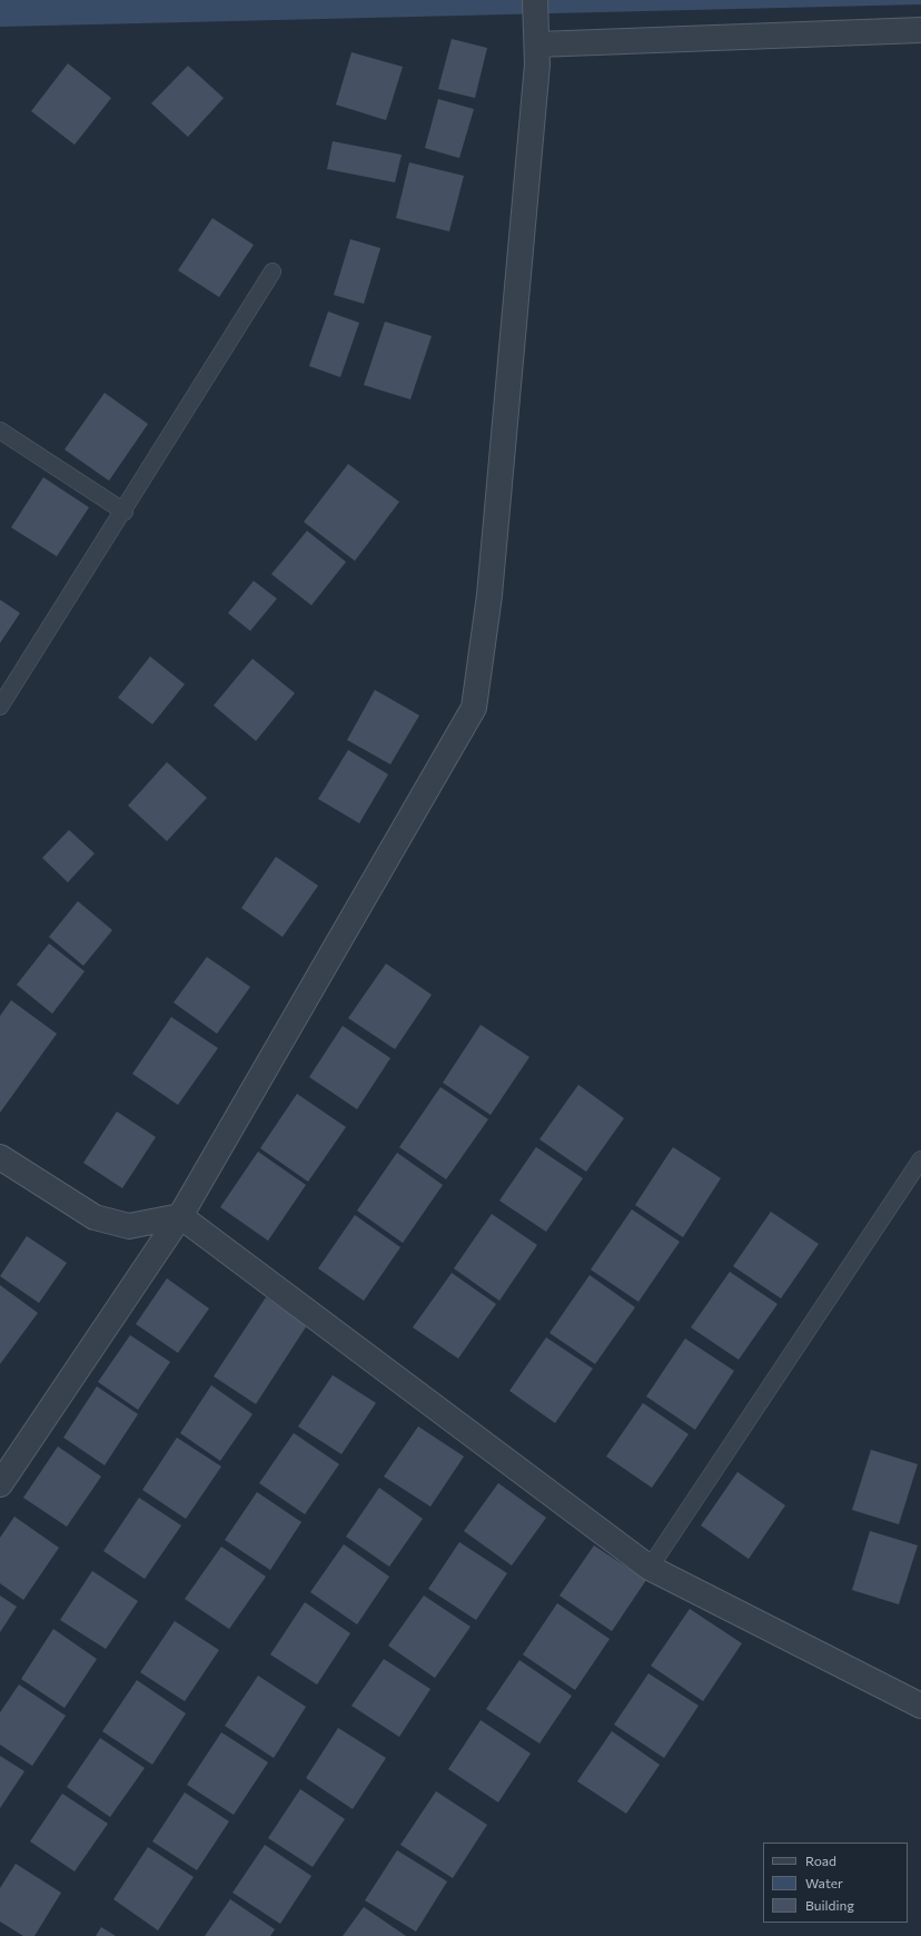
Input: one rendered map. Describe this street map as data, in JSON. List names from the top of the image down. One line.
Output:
{"legend":["Road","Water","Building"]}
